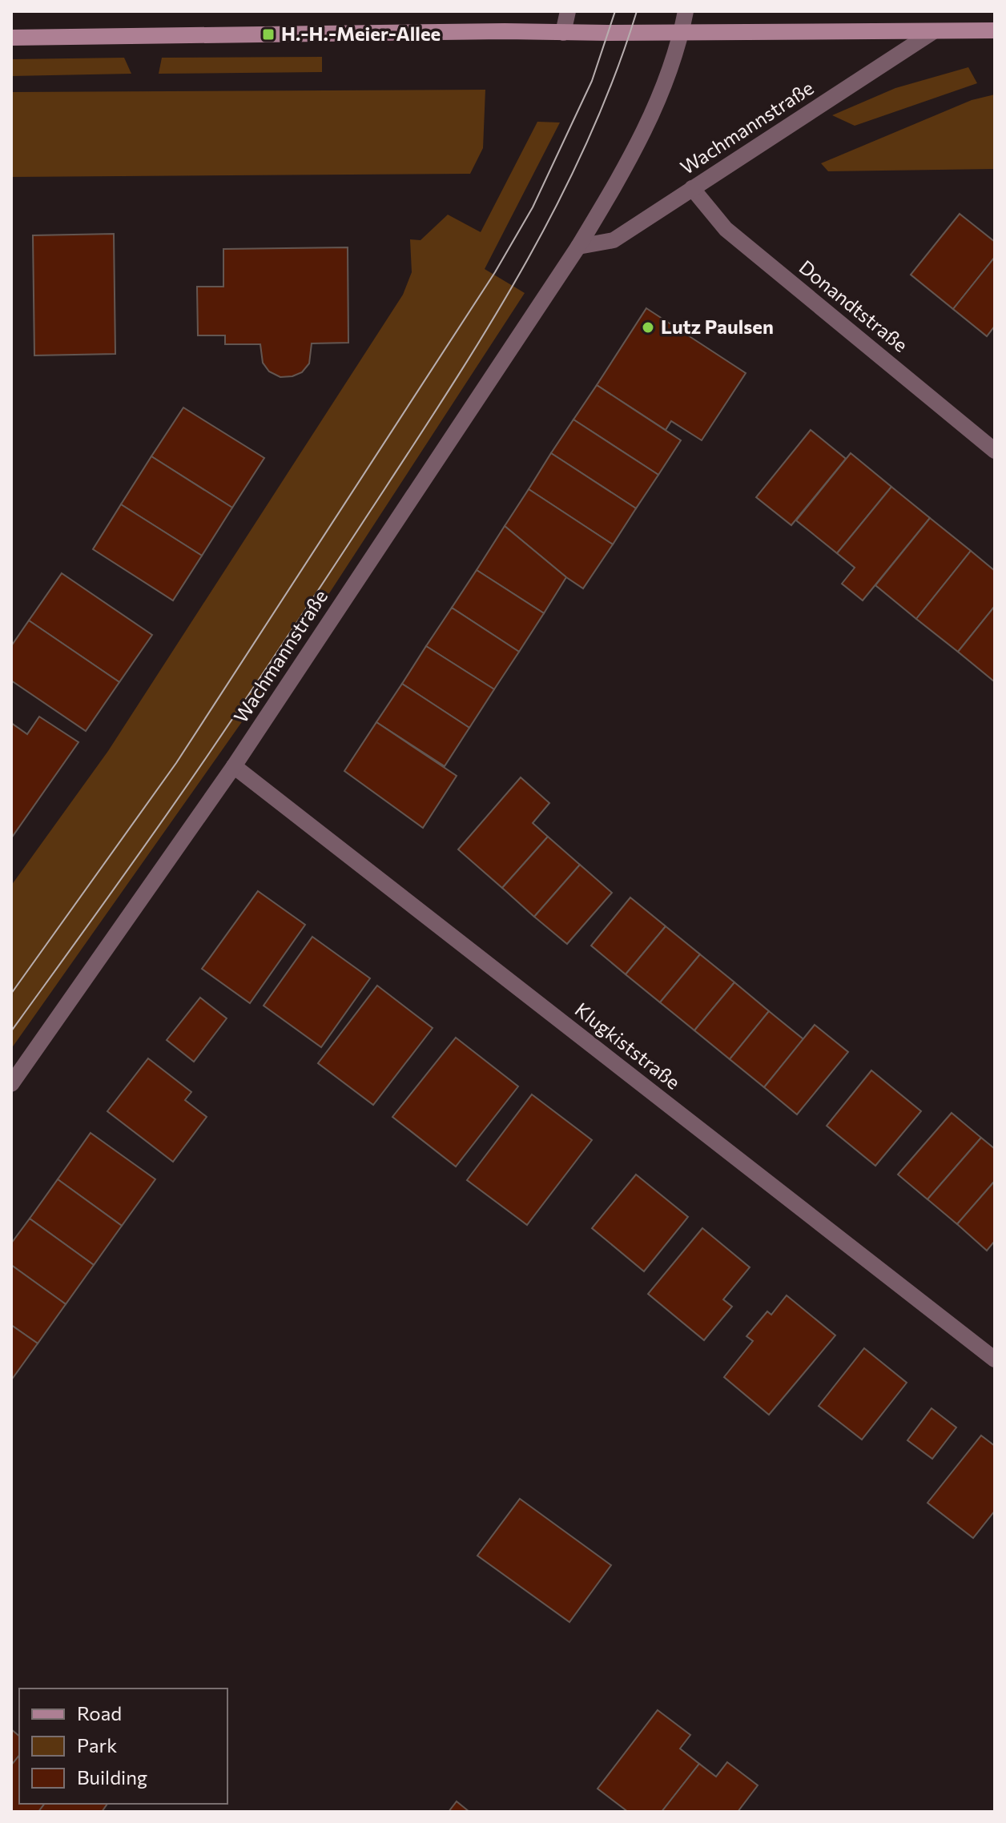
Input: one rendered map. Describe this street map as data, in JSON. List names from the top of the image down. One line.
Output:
{"streets":{"street":["Wachmannstraße","Donandtstraße","Klugkiststraße"]},"crossings":[["Wachmannstraße","Donandtstraße"],["Wachmannstraße","Klugkiststraße"]],"places":{"transit":["H.-H.-Meier-Allee"],"other":["Lutz Paulsen"]},"legend":["Road","Park","Building"]}
